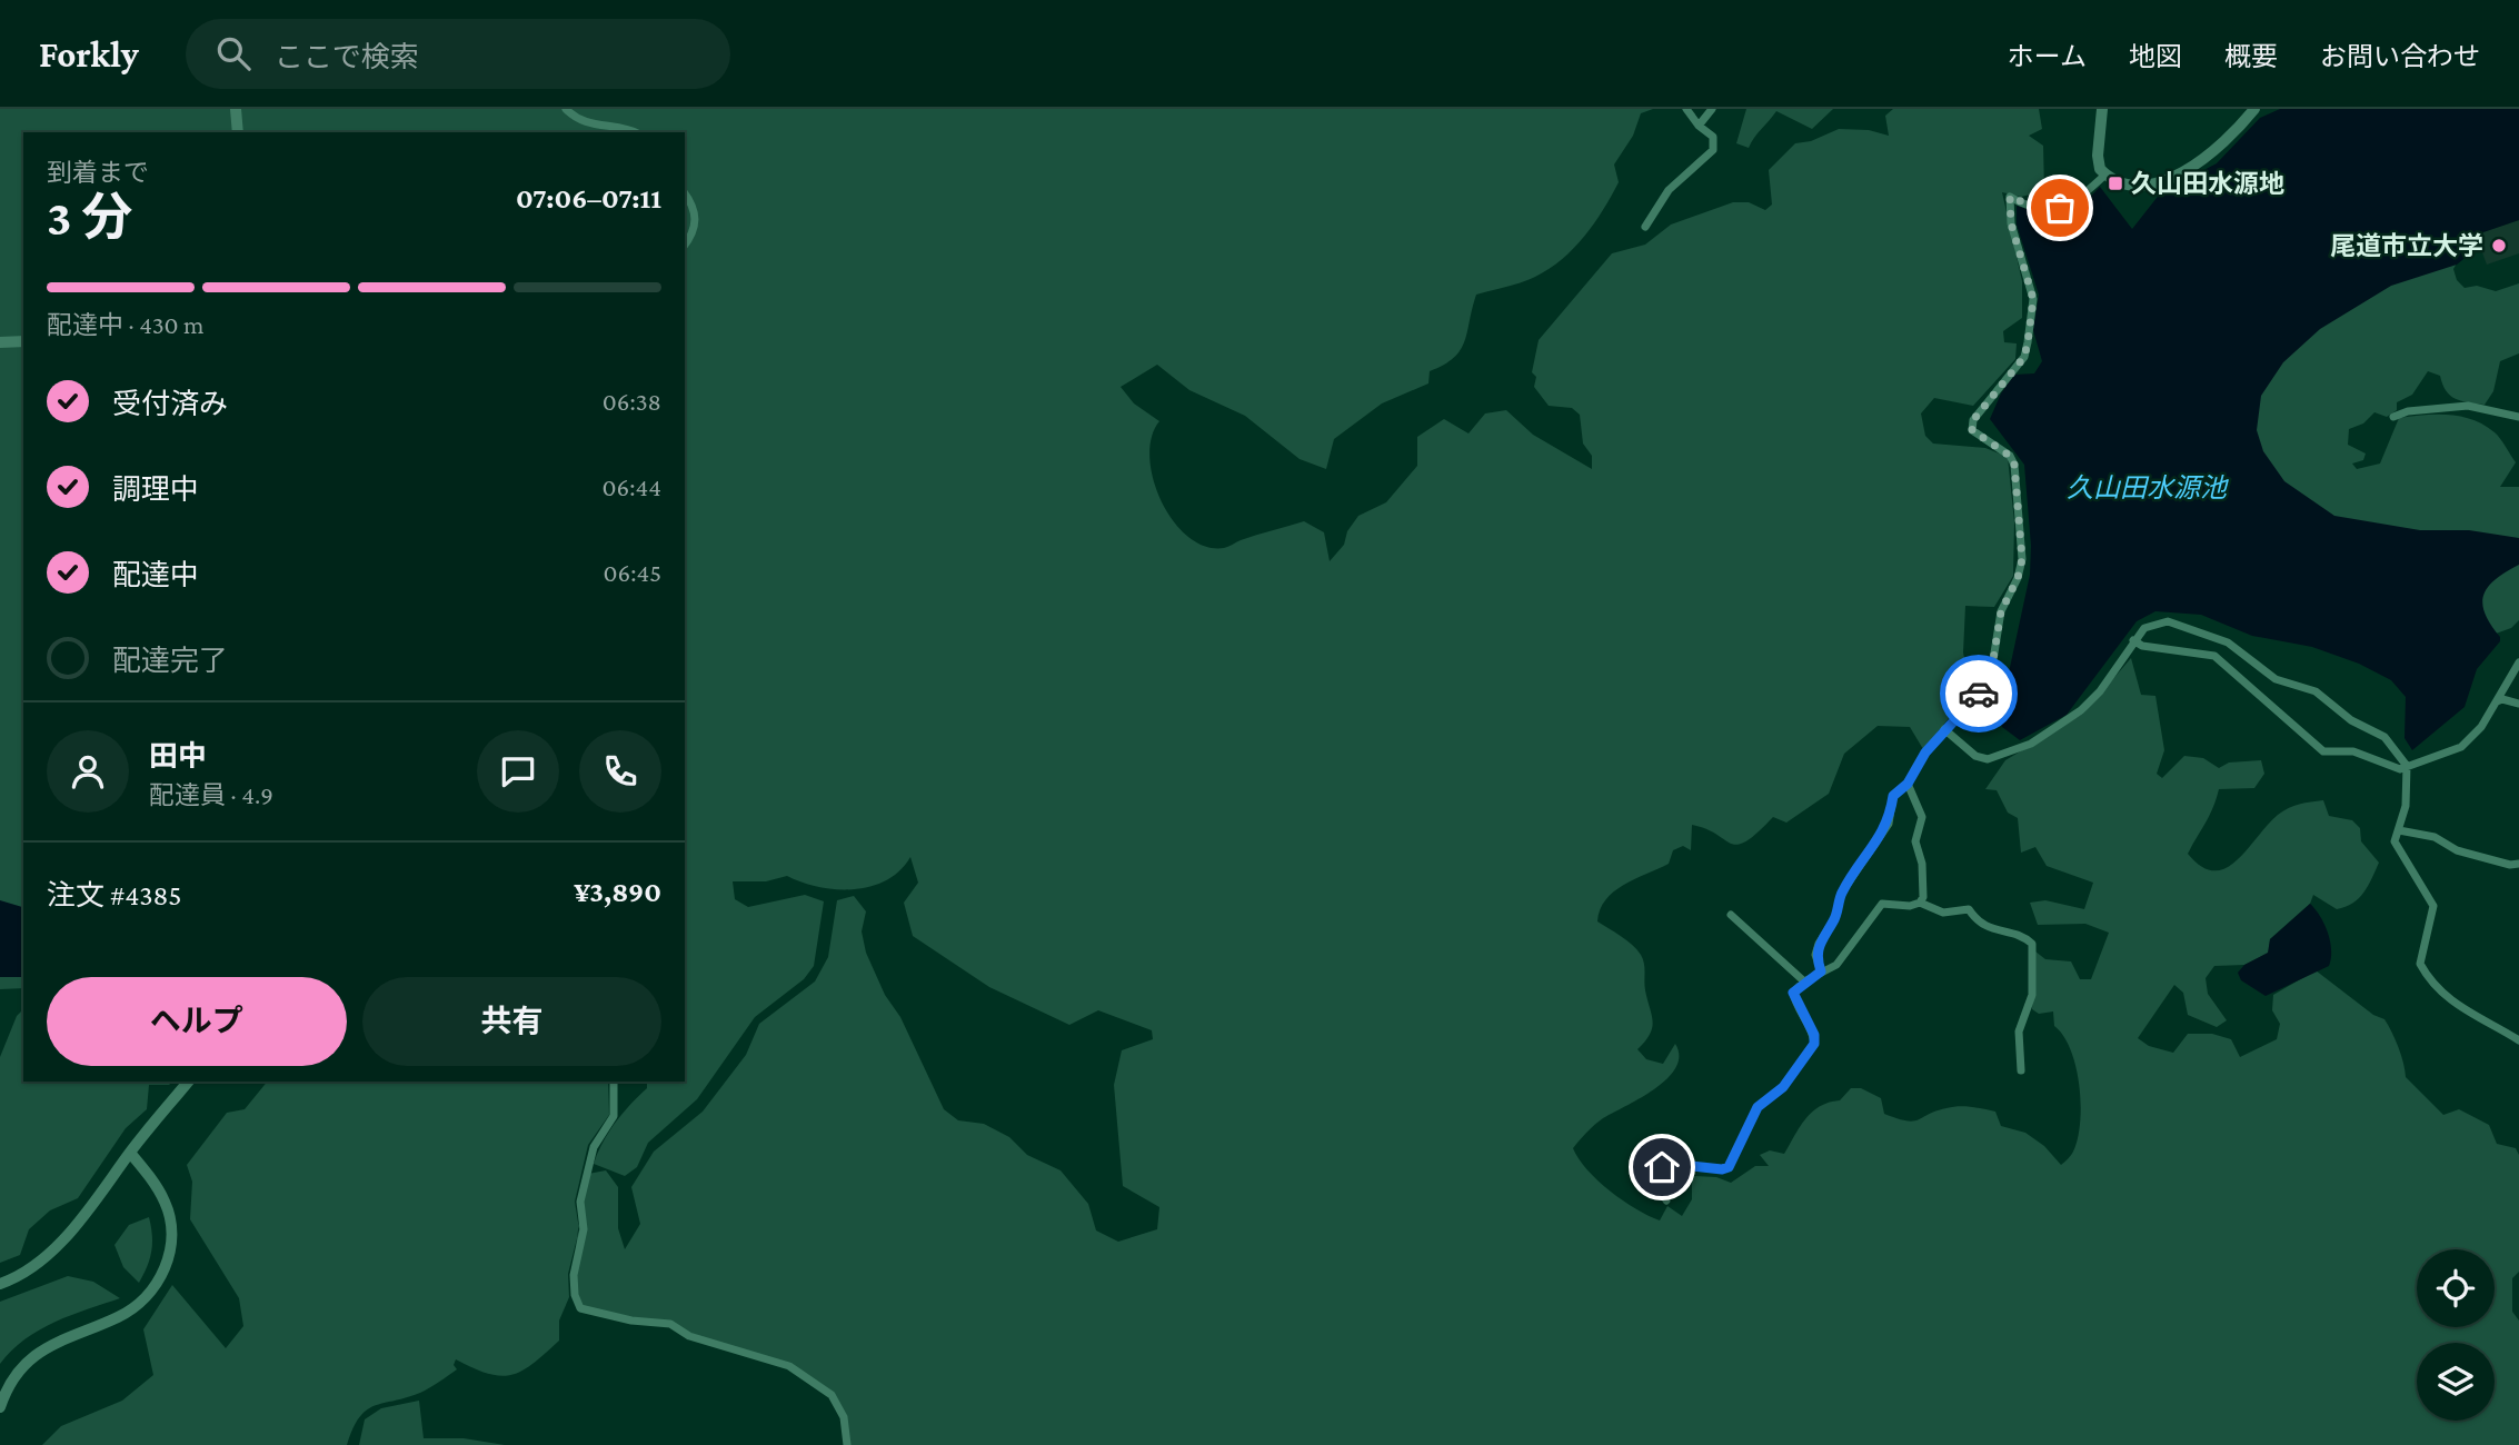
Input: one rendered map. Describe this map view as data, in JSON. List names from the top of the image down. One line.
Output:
{"water":["久山田水源池"],"places":{"transit":["久山田水源地"],"other":["尾道市立大学"]},"page":{"header":"Forkly","search":"ここで検索","nav":["ホーム","地図","概要","お問い合わせ"],"heading":["3 分","到着まで","07:06–07:11"],"panel":["田中","配達員 · 4.9","注文 #4385","¥3,890"],"bar":"配達中 · 430 m","list":[["受付済み","06:38"],["調理中","06:44"],["配達中","06:45"],"配達完了"],"buttons":["ヘルプ","共有"]}}
